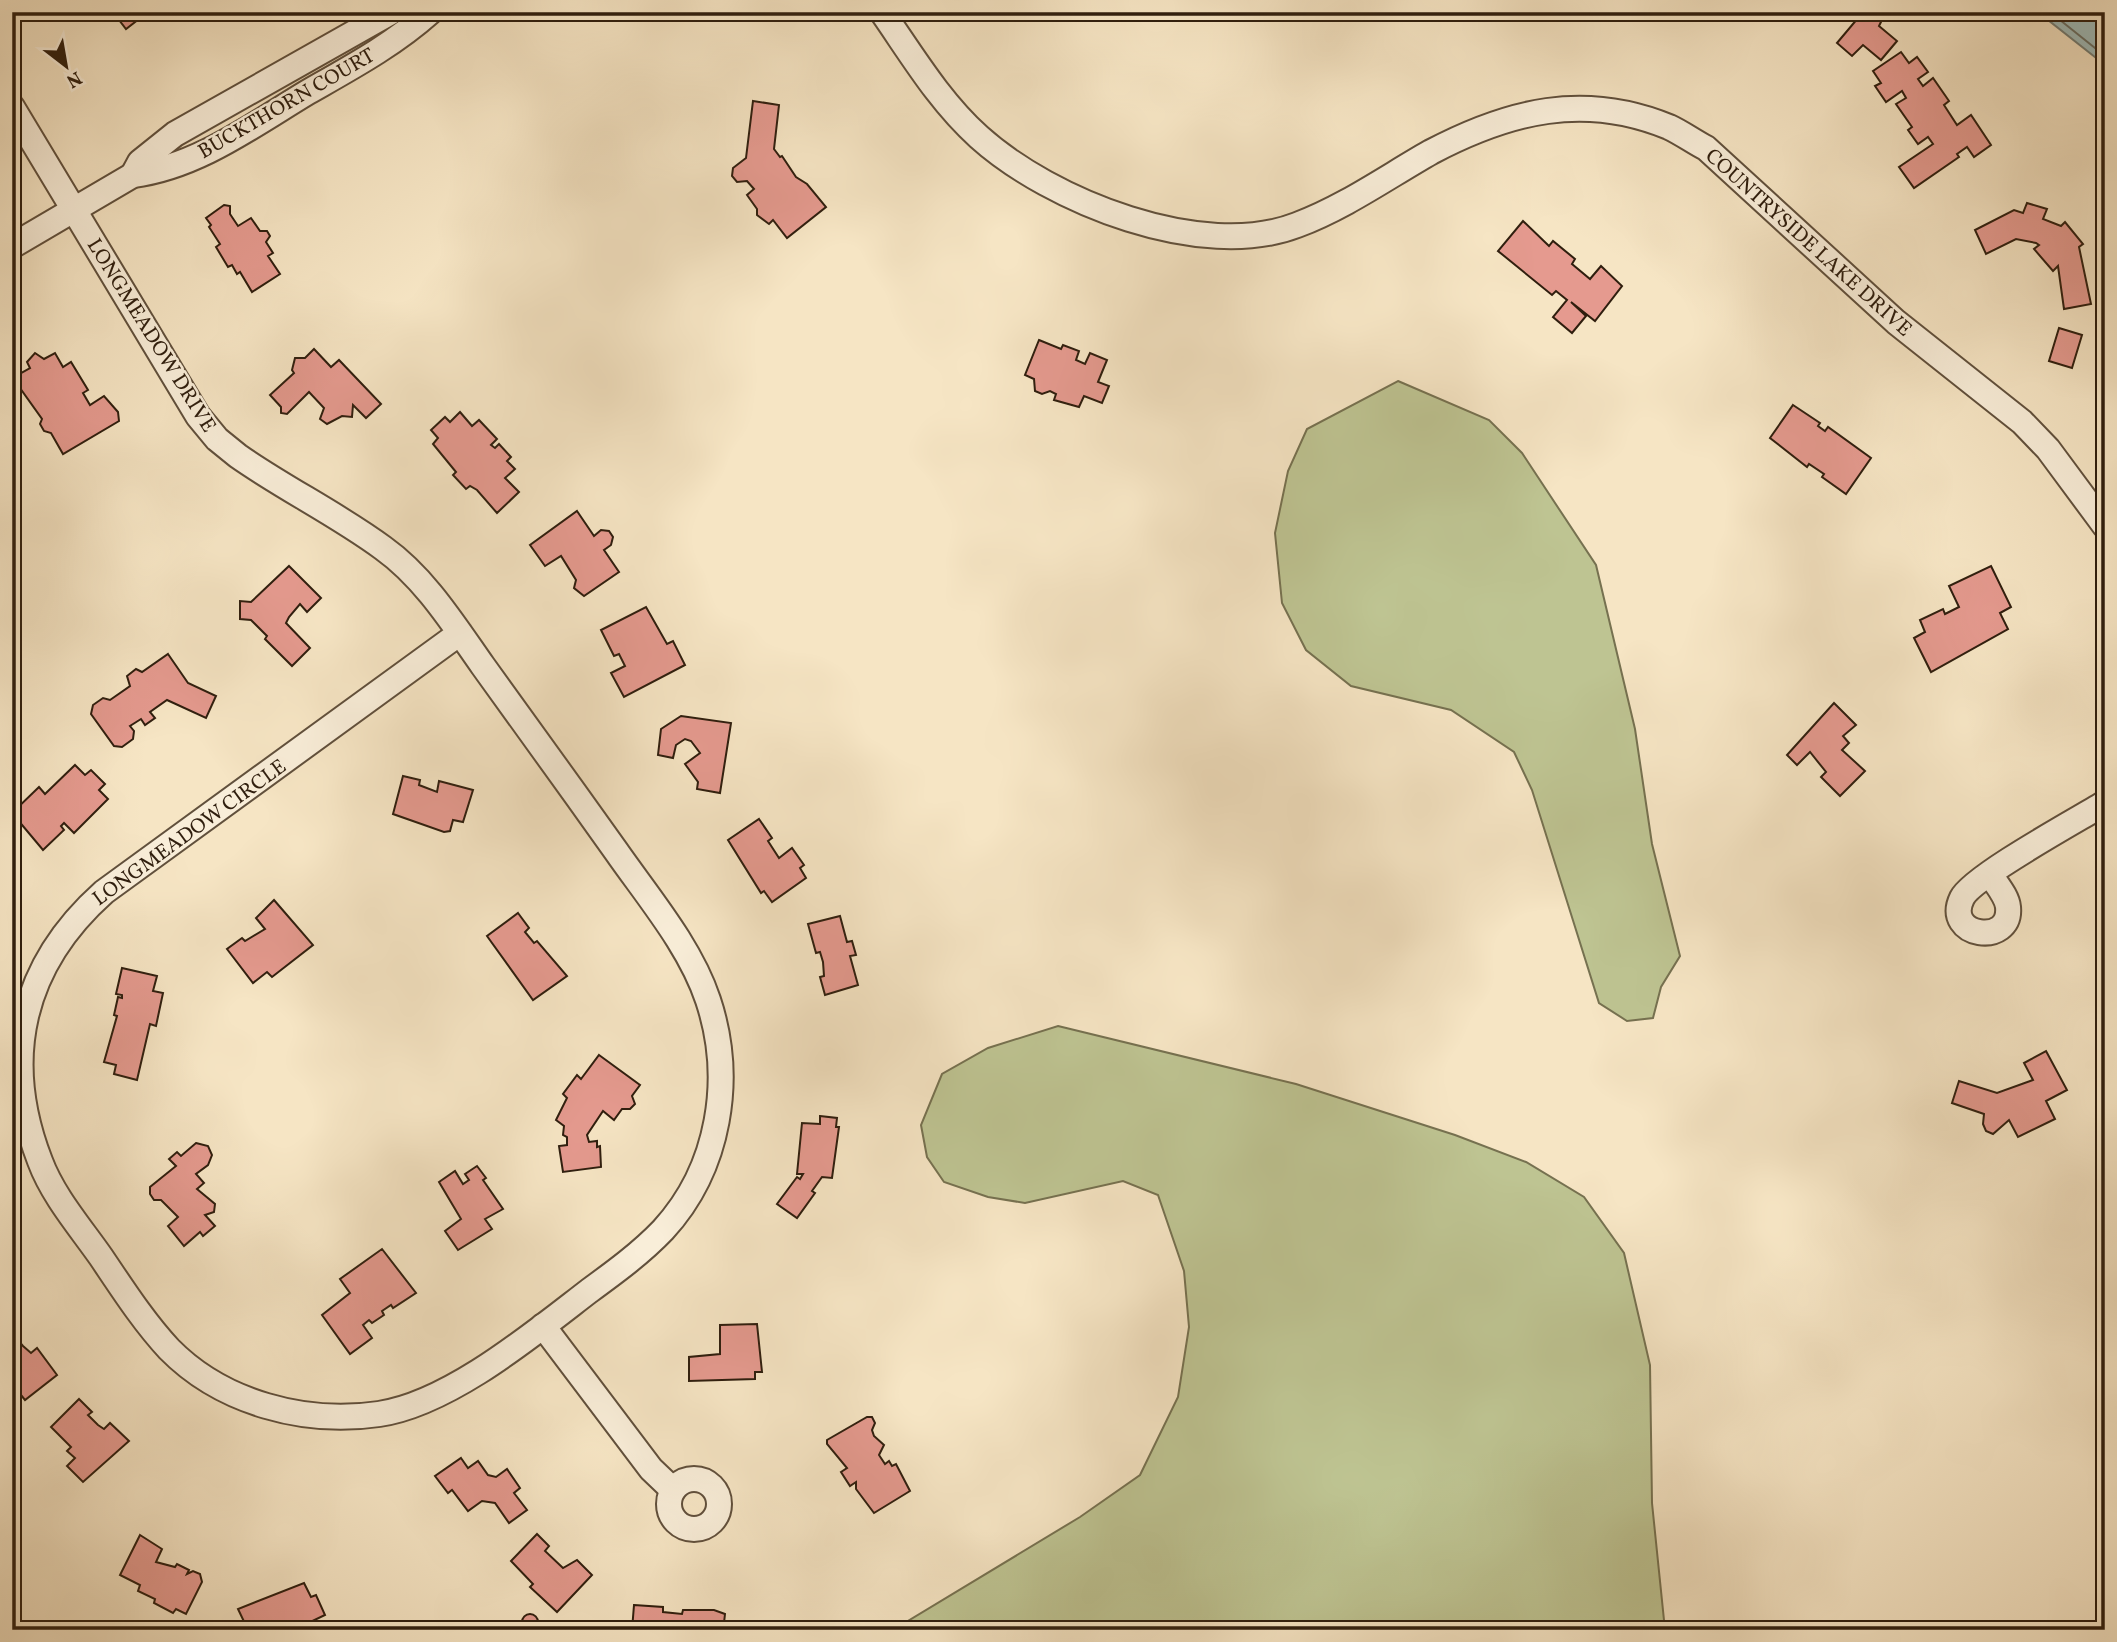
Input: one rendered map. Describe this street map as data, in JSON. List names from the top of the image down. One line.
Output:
{"streets":{"street":["BUCKTHORN COURT","COUNTRYSIDE LAKE DRIVE","LONGMEADOW DRIVE","LONGMEADOW CIRCLE"]},"crossings":[["BUCKTHORN COURT","LONGMEADOW DRIVE"],["LONGMEADOW DRIVE","LONGMEADOW CIRCLE"]],"north":"bottom right"}
